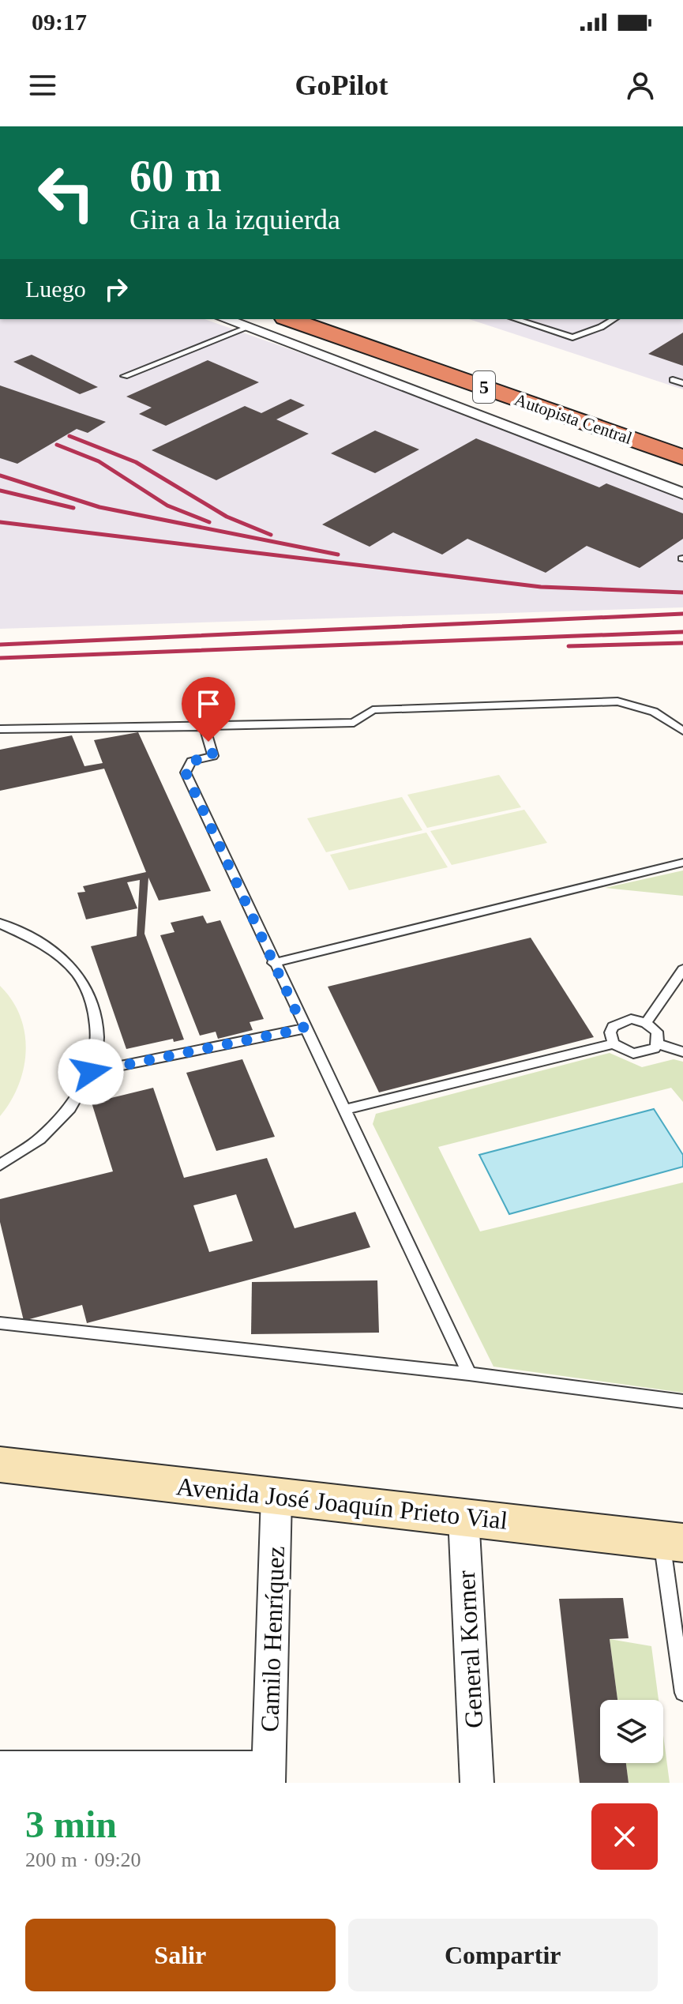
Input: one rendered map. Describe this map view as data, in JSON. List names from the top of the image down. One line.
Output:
{"streets":{"highway":["5","Autopista Central"],"main road":["Avenida José Joaquín Prieto Vial"],"street":["Camilo Henríquez","General Korner"]},"crossings":[["Avenida José Joaquín Prieto Vial","Camilo Henríquez"],["Avenida José Joaquín Prieto Vial","General Korner"]],"page":{"status":"09:17","header":"GoPilot","turn":["60 m","Gira a la izquierda"],"then":"Luego","heading":["3 min","200 m · 09:20"],"buttons":["Salir","Compartir"]}}
